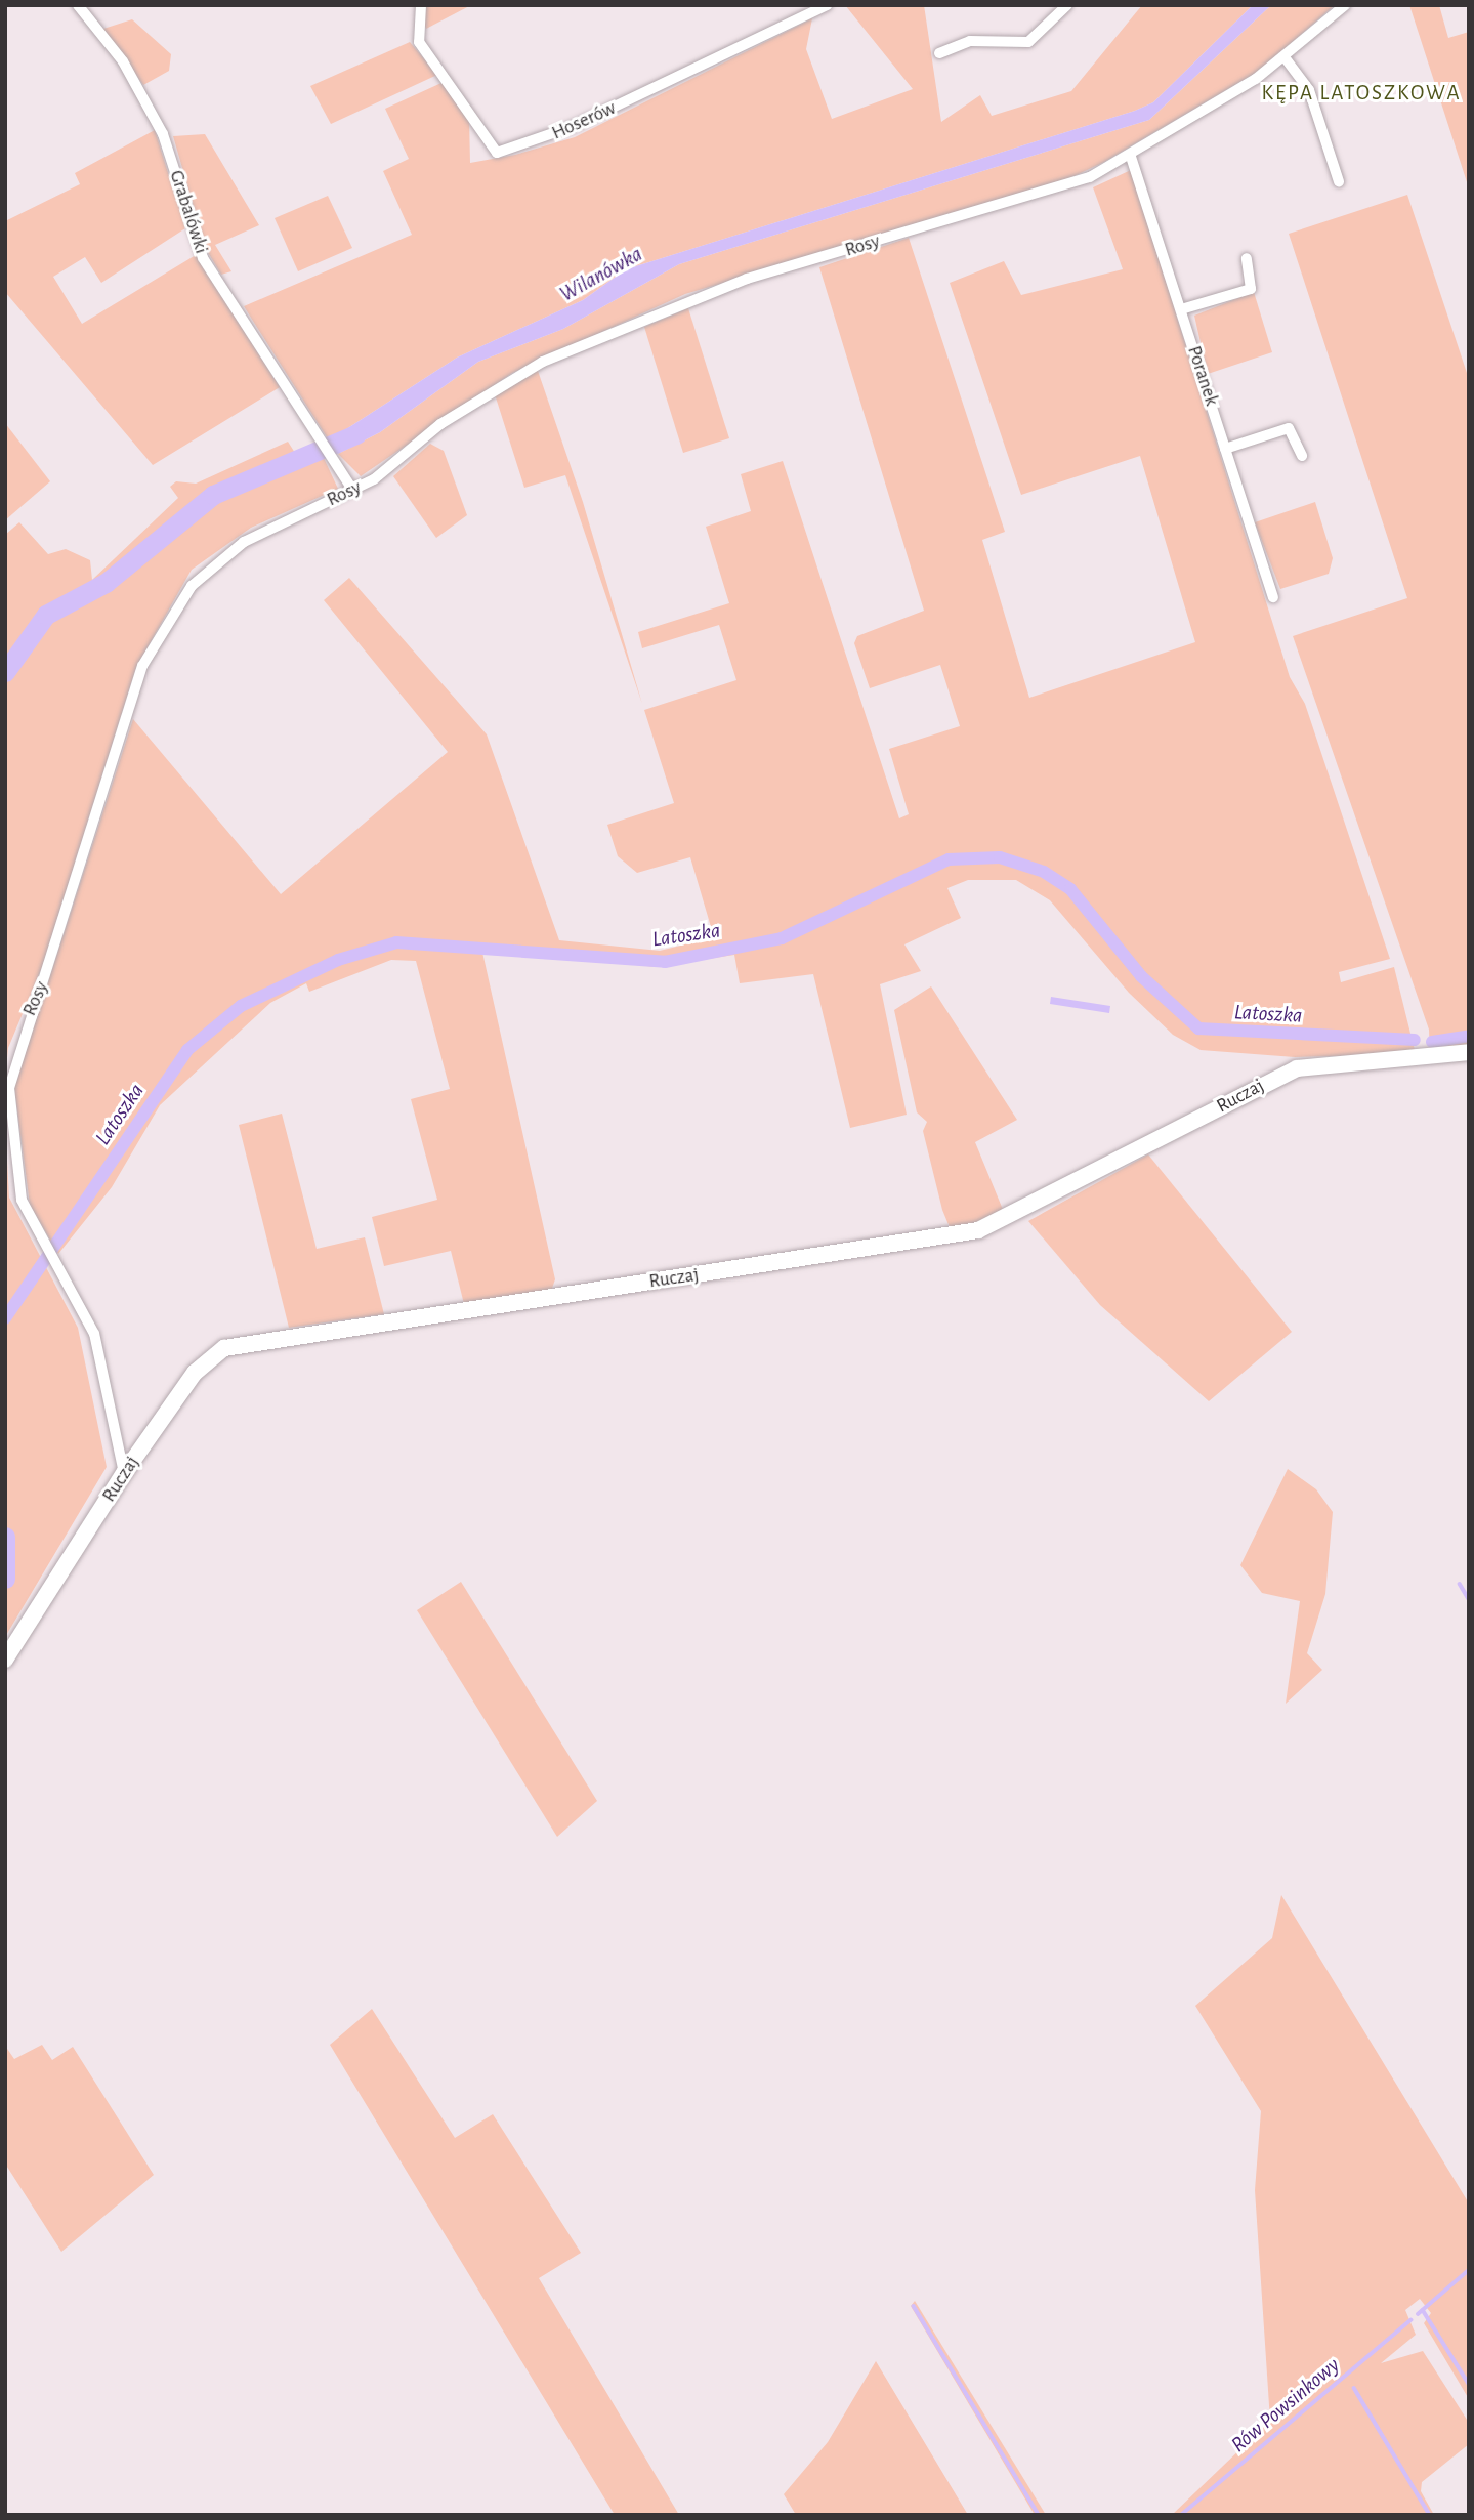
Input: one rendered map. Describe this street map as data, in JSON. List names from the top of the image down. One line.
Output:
{"streets":{"street":["Hoserów","Grabalówki","Rosy","Poranek","Ruczaj"]},"crossings":[["Grabalówki","Rosy"],["Rosy","Poranek"],["Rosy","Ruczaj"]],"districts":["KĘPA LATOSZKOWA"],"water":["Wilanówka","Latoszka","Rów Powsinkowy"]}
